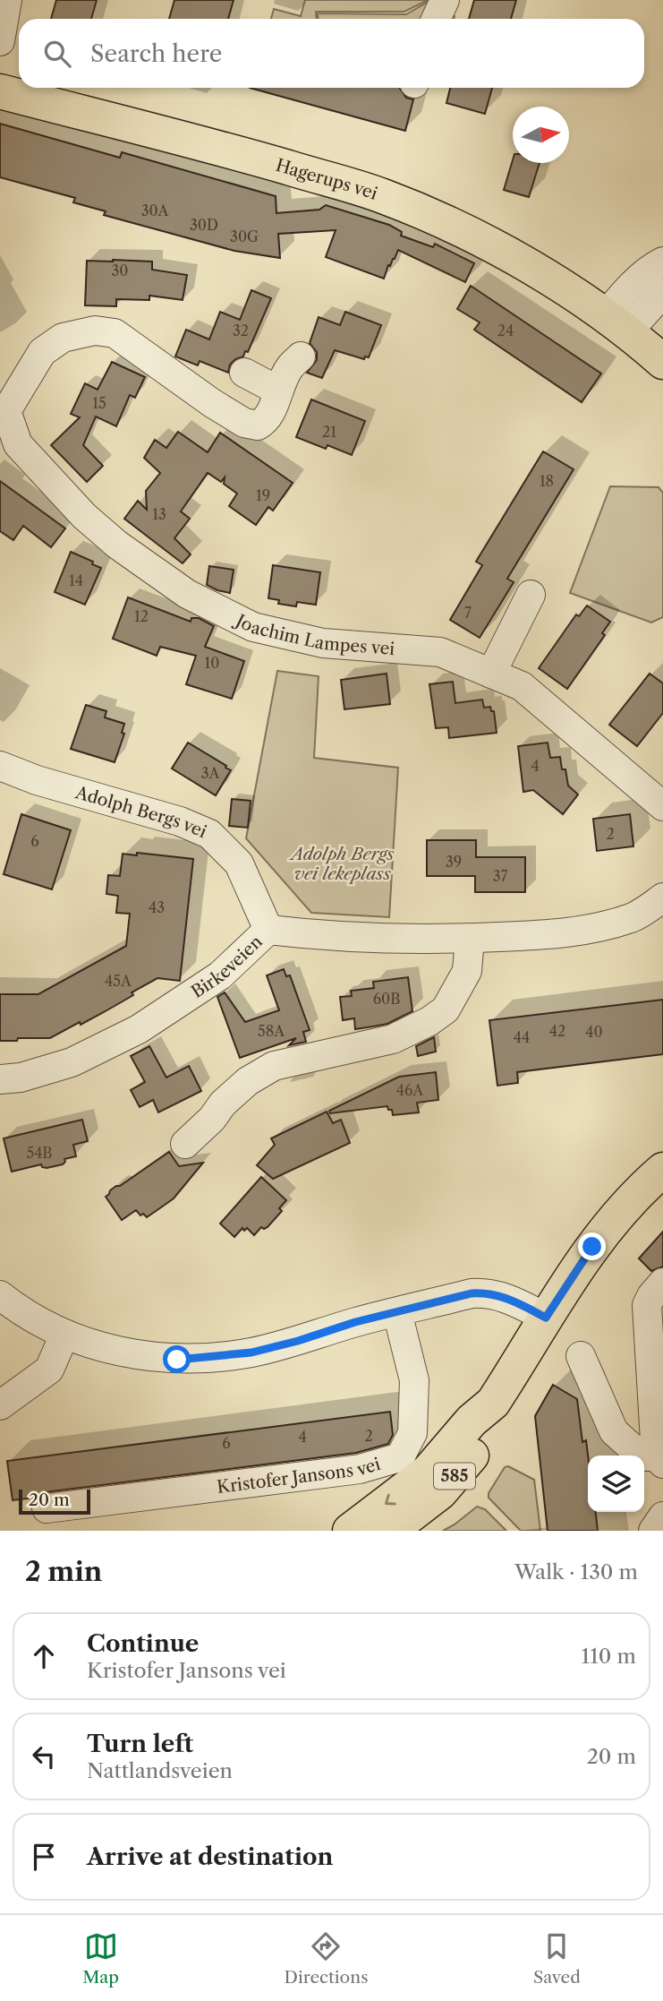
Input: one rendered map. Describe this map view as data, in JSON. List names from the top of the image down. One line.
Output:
{"streets":{"main road":["Hagerups vei","585"],"street":["Joachim Lampes vei","Adolph Bergs vei","Birkeveien","Kristofer Jansons vei"]},"crossings":[["Adolph Bergs vei","Birkeveien"]],"parks":["Adolph Bergs vei lekeplass"],"house_numbers":["30A","30D","30G","30","32","24","15","21","18","19","13","14","7","12","10","4","3A","2","6","39","37","43","45A","60B","58A","42","40","44","46A","54B","2","4","6"],"scale_bar":"20 m","north":"right","page":{"search":"Search here","scale":"20 m","heading":["2 min","Walk · 130 m"],"list":[["Continue","Kristofer Jansons vei","110 m"],["Turn left","Nattlandsveien","20 m"],"Arrive at destination"],"nav":["Map","Directions","Saved"]}}
